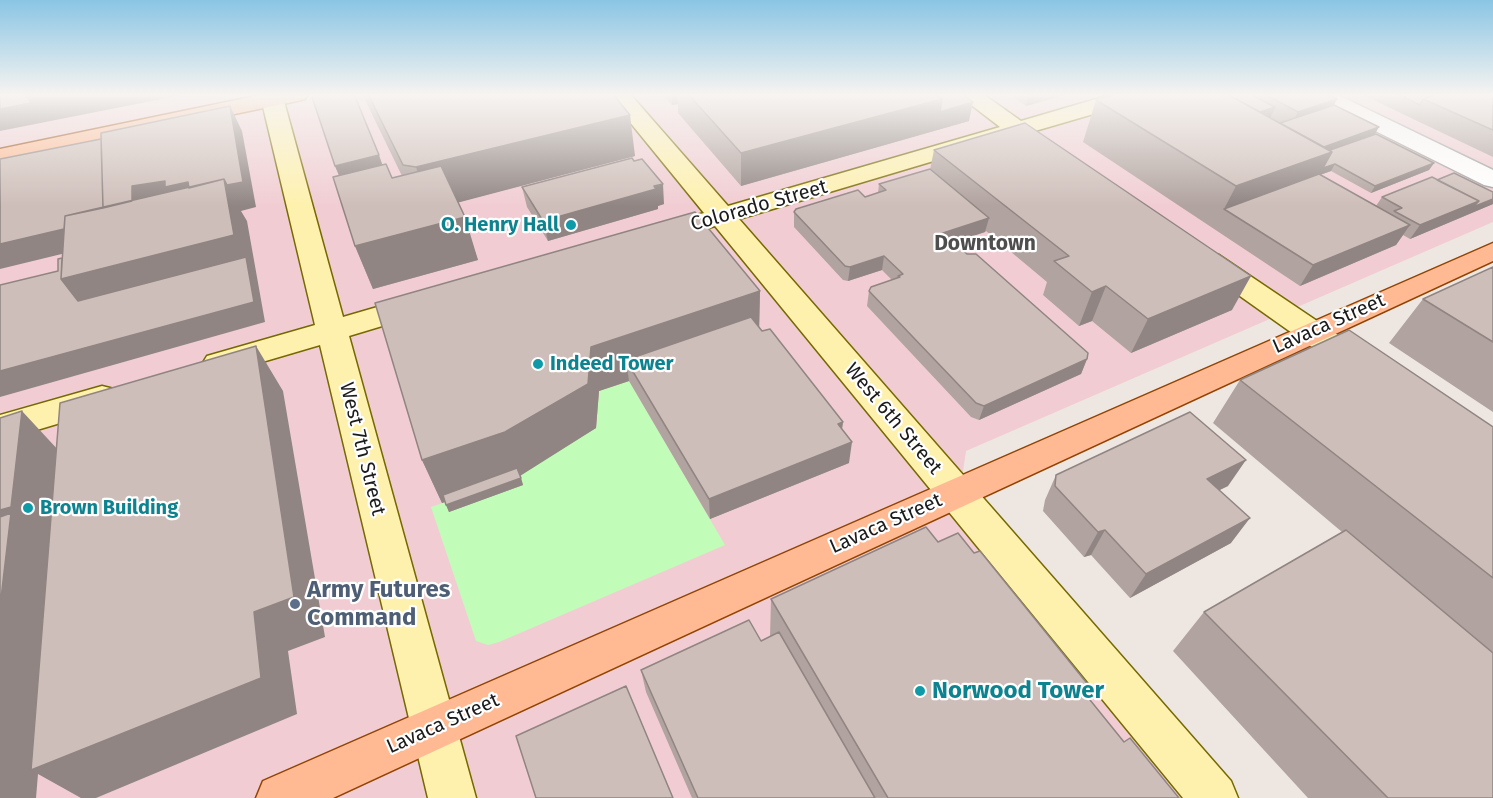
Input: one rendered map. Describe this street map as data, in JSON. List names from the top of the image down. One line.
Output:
{"streets":{"main road":["Colorado Street","Lavaca Street","West 6th Street","West 7th Street"]},"crossings":[["Colorado Street","West 6th Street"],["Lavaca Street","West 6th Street"],["Lavaca Street","West 7th Street"]],"districts":["Downtown"],"places":["O. Henry Hall","Indeed Tower","Brown Building","Army Futures Command","Norwood Tower"]}
